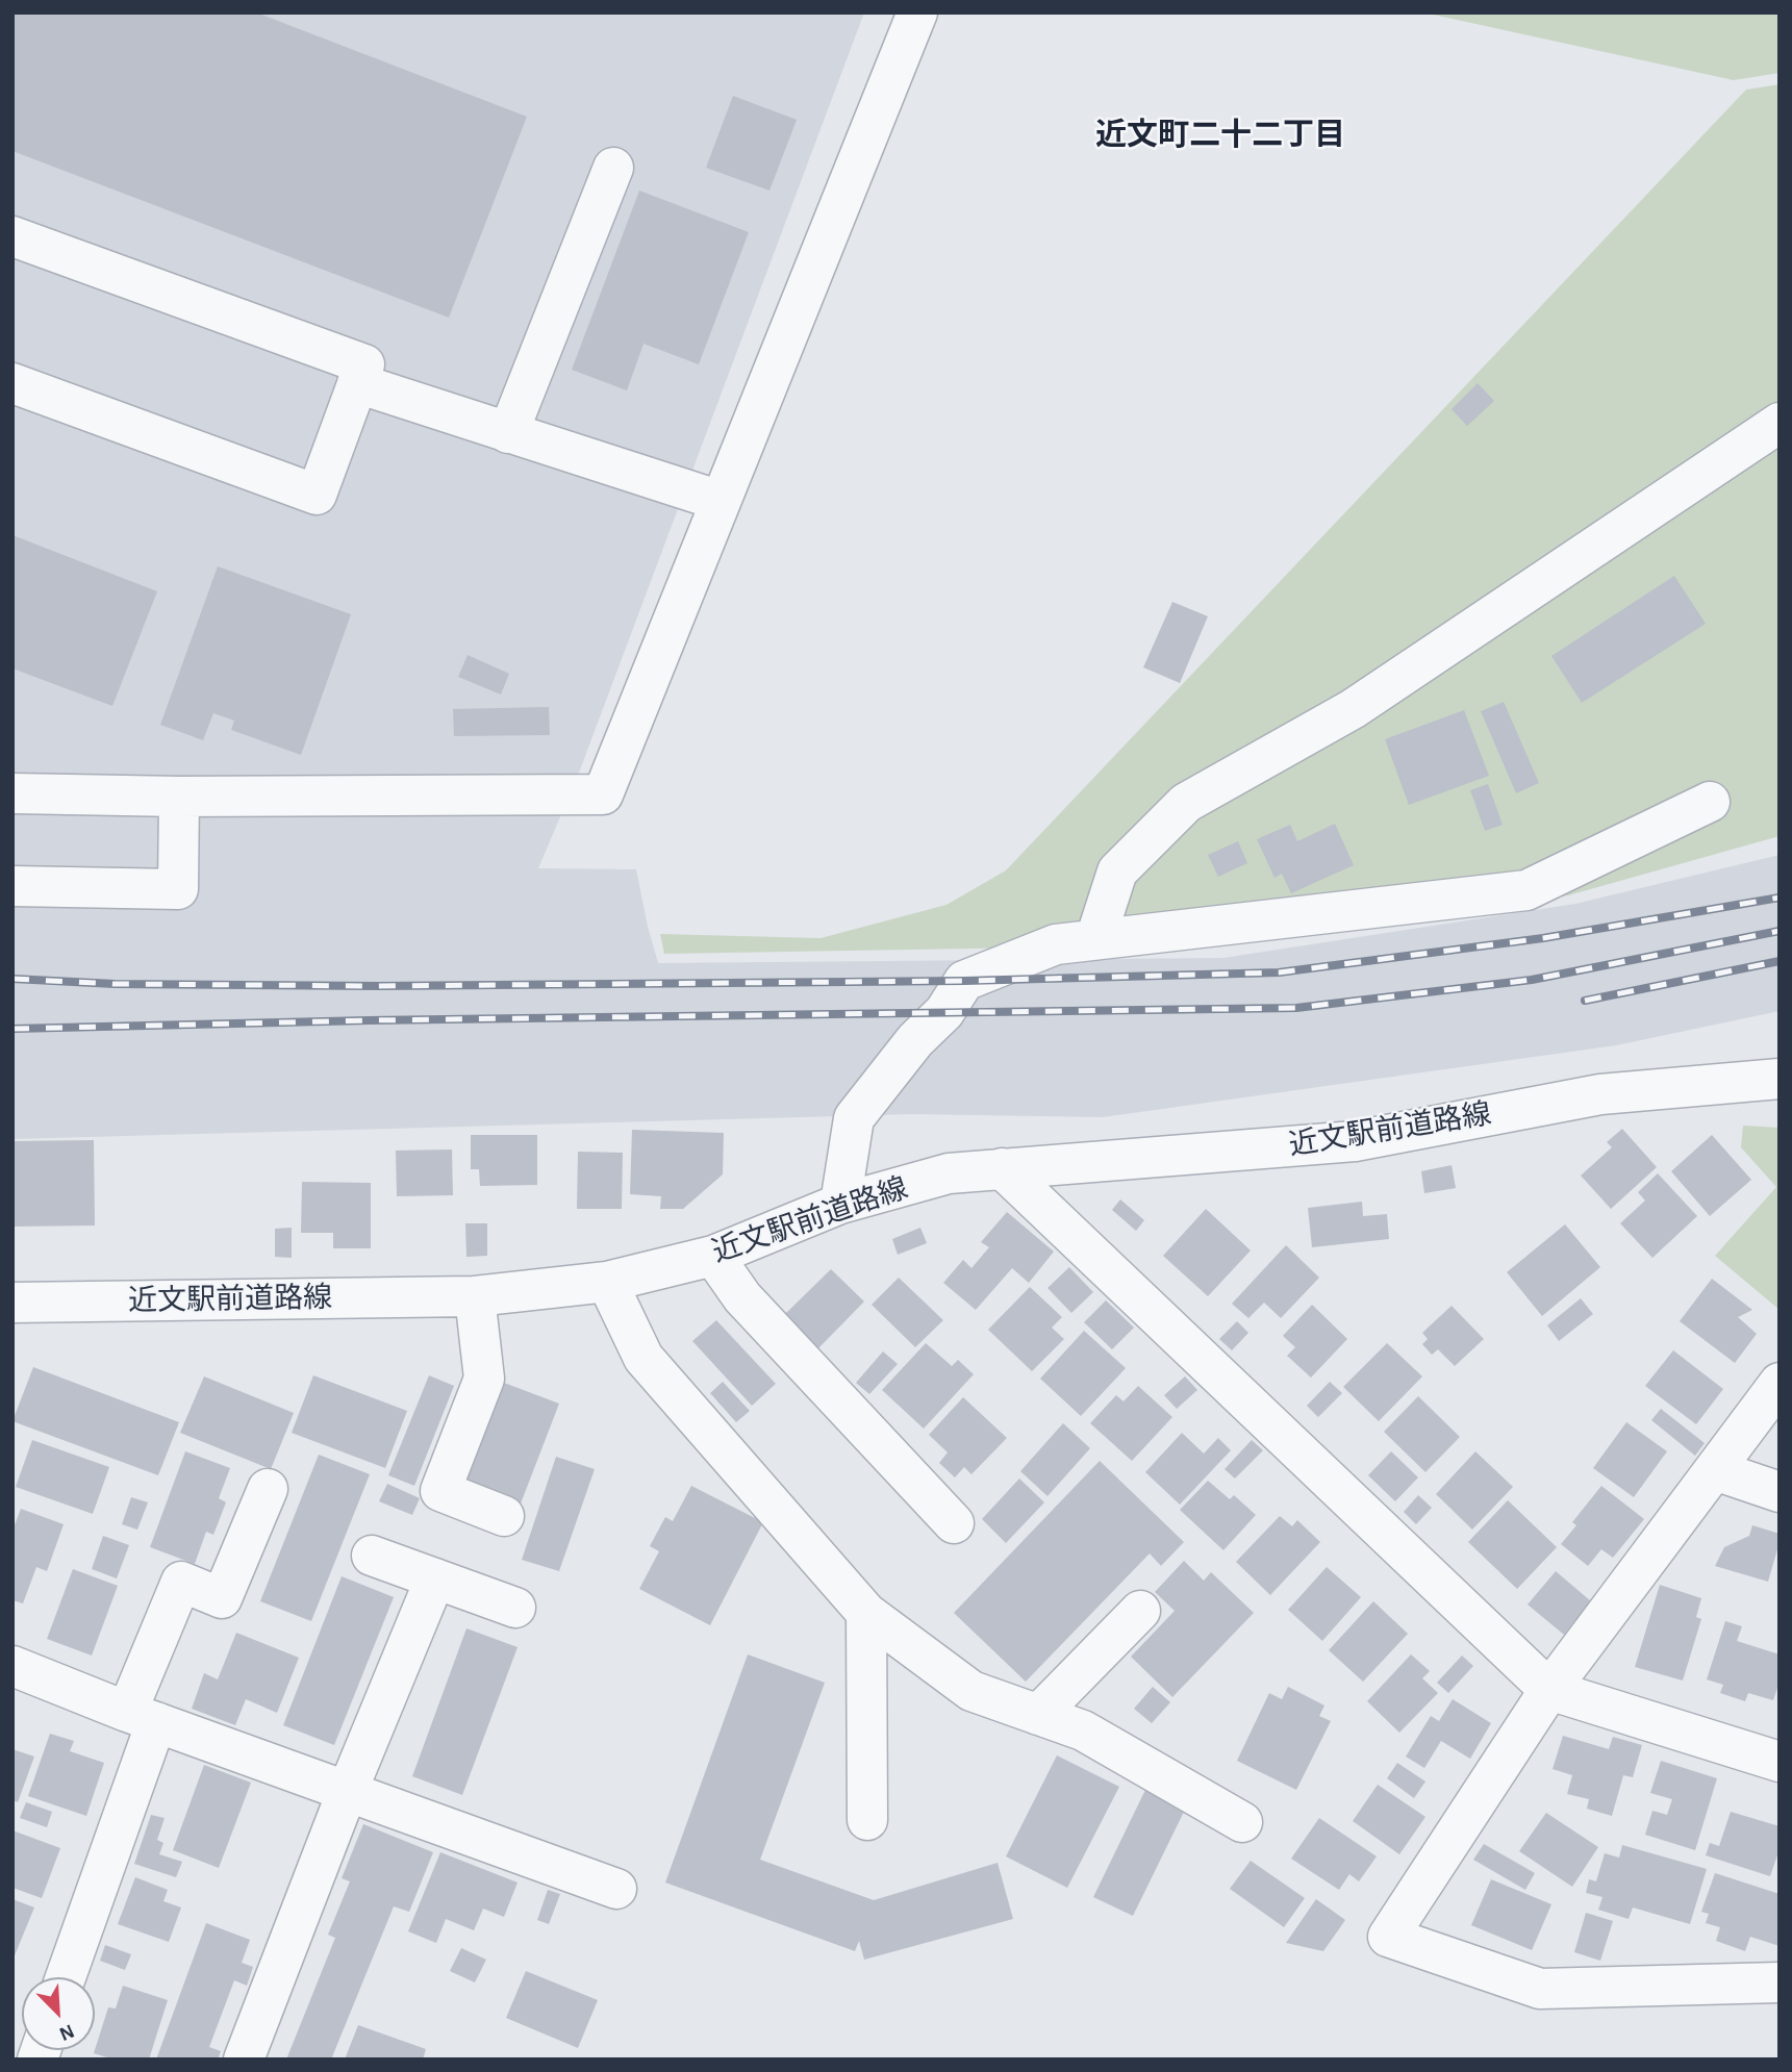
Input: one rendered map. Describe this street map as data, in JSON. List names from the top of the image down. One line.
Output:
{"streets":{"street":["近文駅前道路線"]},"districts":["近文町二十二丁目"],"north":"bottom right"}
